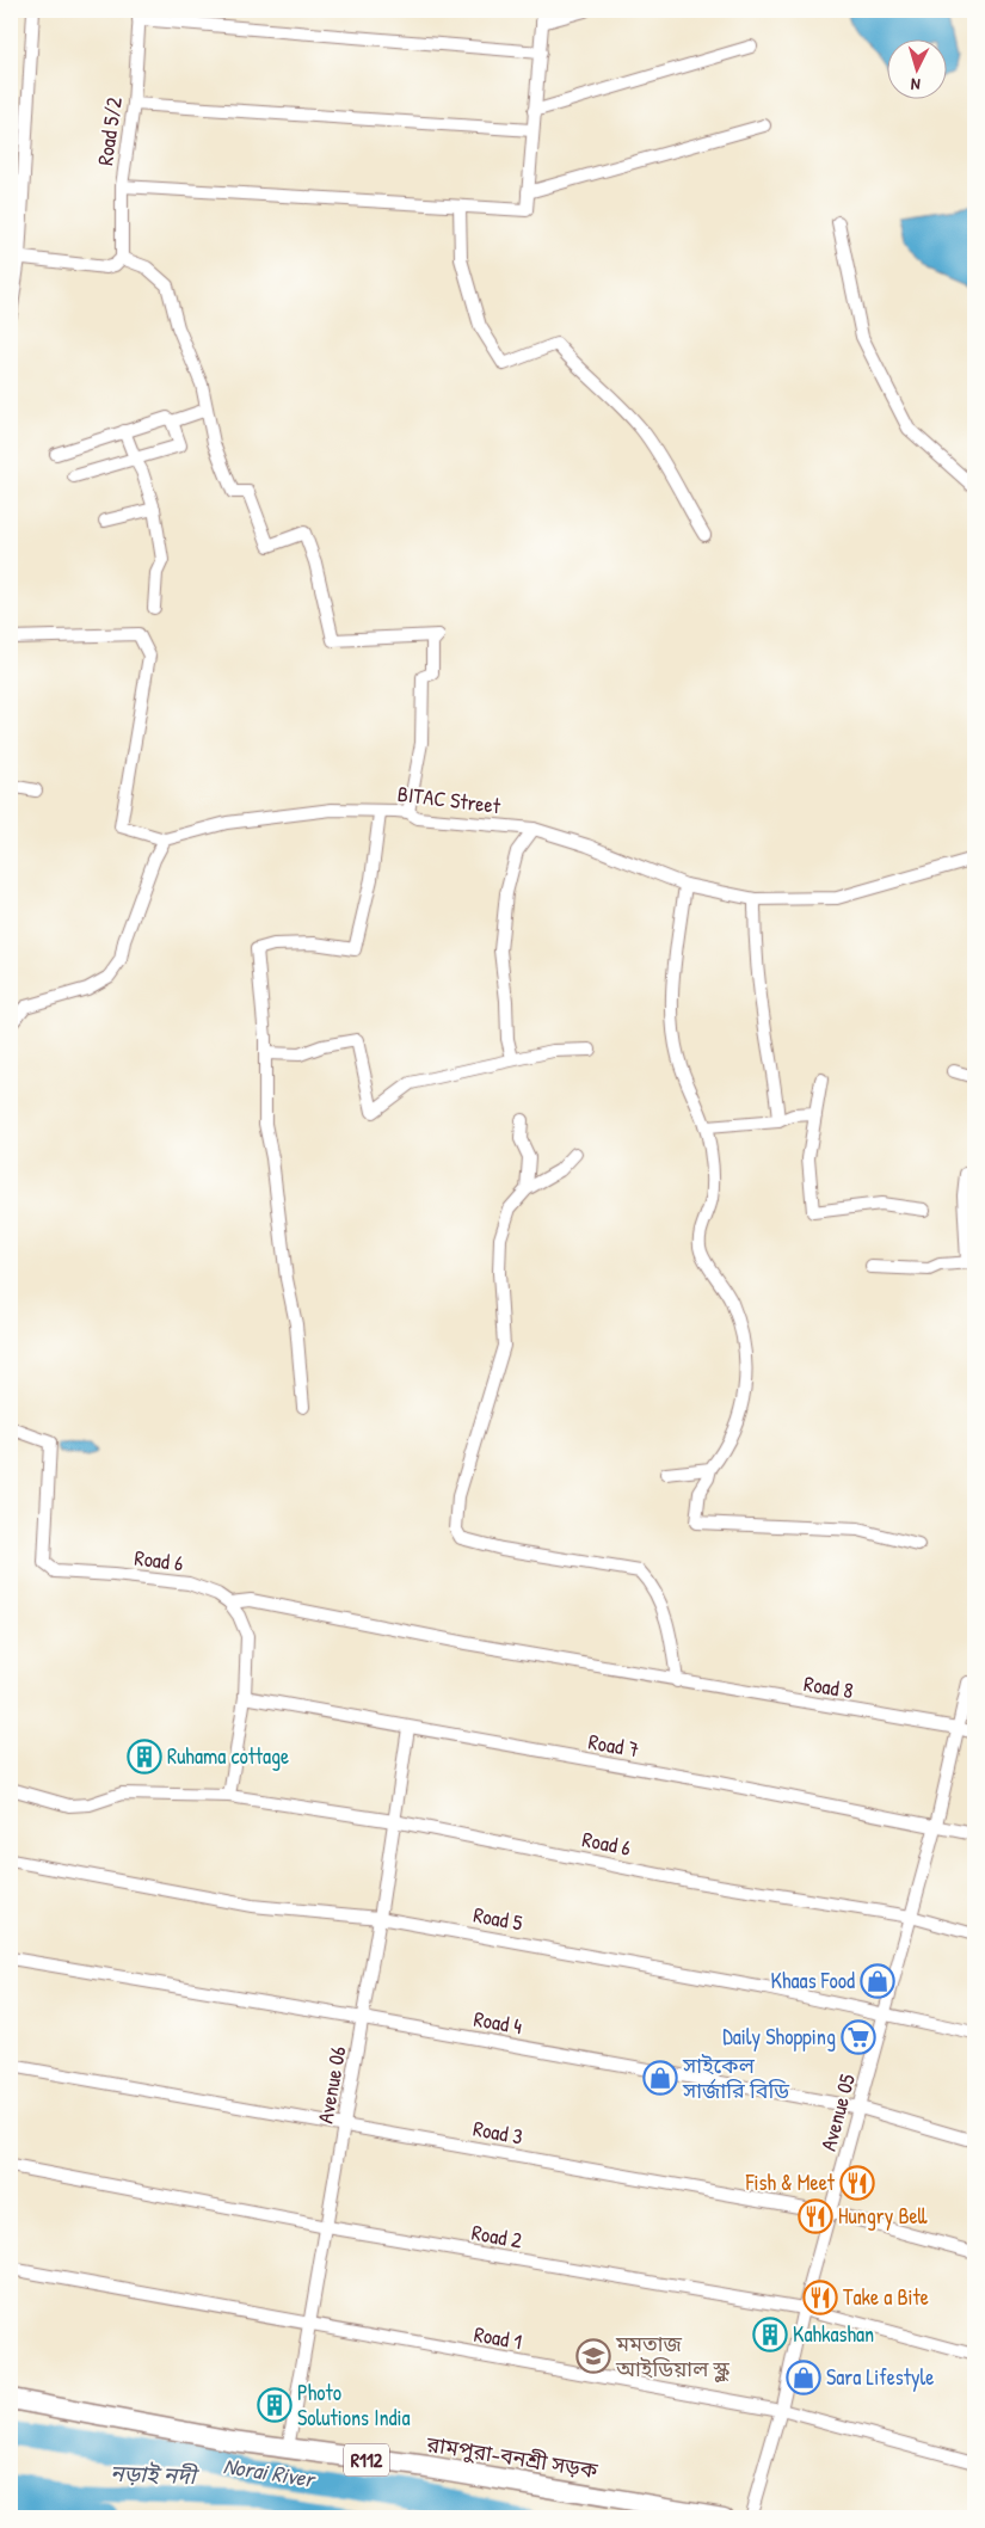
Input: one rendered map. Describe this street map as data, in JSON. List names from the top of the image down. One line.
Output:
{"streets":{"main road":["রামপুরা-বনশ্রী সড়ক","R112"],"street":["Road 5/2","BITAC Street","Road 6","Road 8","Road 7","Road 5","Road 4","Avenue 06","Avenue 05","Road 3","Road 2","Road 1"]},"crossings":[["Road 6","Road 8"],["Road 6","Avenue 06"],["Road 6","Avenue 05"],["Road 8","Avenue 05"],["Road 7","Avenue 06"],["Road 7","Avenue 05"],["Road 5","Avenue 06"],["Road 5","Avenue 05"],["Road 4","Avenue 06"],["Road 4","Avenue 05"],["Avenue 06","Road 3"],["Avenue 06","Road 2"],["Avenue 06","Road 1"],["Avenue 06","রামপুরা-বনশ্রী সড়ক"],["Avenue 05","Road 3"],["Avenue 05","Road 2"],["Avenue 05","Road 1"]],"water":["Norai River","নড়াই নদী"],"places":{"building":["Ruhama cottage","Kahkashan","Photo Solutions India"],"shop":["Khaas Food","সাইকেল সার্জারি বিডি","Sara Lifestyle"],"supermarket":["Daily Shopping"],"restaurant":["Fish & Meet","Hungry Bell","Take a Bite"],"school or university":["মমতাজ আইডিয়াল স্কুল"]},"north":"bottom"}
